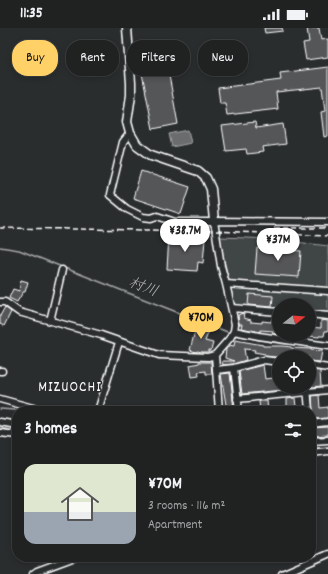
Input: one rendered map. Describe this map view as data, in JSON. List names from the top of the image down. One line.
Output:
{"districts":["MIZUOCHI"],"water":["村川"],"north":"right","page":{"status":"11:35","chip":["Buy","Rent","Filters","New"],"price":["¥38.7M","¥37M","¥70M"],"heading":"3 homes","list":[{"name":"¥70M","note":"3 rooms · 116 m² · Apartment"}]}}
